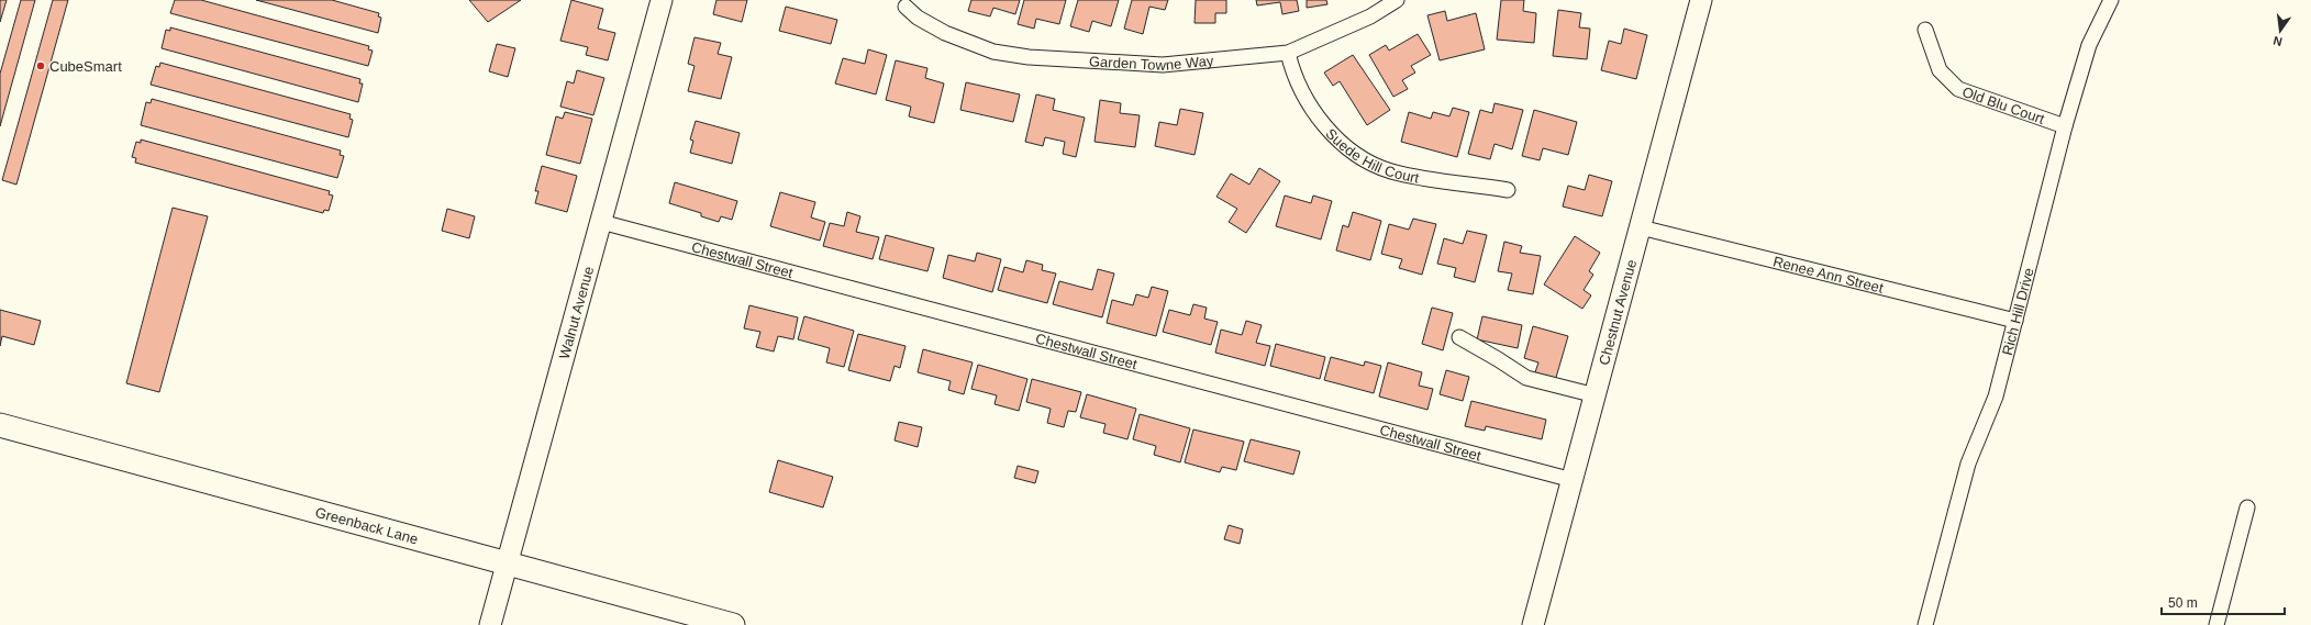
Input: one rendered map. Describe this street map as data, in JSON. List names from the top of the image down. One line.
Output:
{"streets":{"main road":["Greenback Lane"],"street":["Garden Towne Way","Old Blu Court","Suede Hill Court","Chestwall Street","Renee Ann Street","Walnut Avenue","Rich Hill Drive","Chestnut Avenue"]},"crossings":[["Garden Towne Way","Suede Hill Court"],["Old Blu Court","Rich Hill Drive"],["Chestwall Street","Walnut Avenue"],["Chestwall Street","Chestnut Avenue"],["Renee Ann Street","Rich Hill Drive"],["Renee Ann Street","Chestnut Avenue"],["Walnut Avenue","Greenback Lane"]],"places":["CubeSmart"],"scale_bar":"50 m","north":"bottom"}
